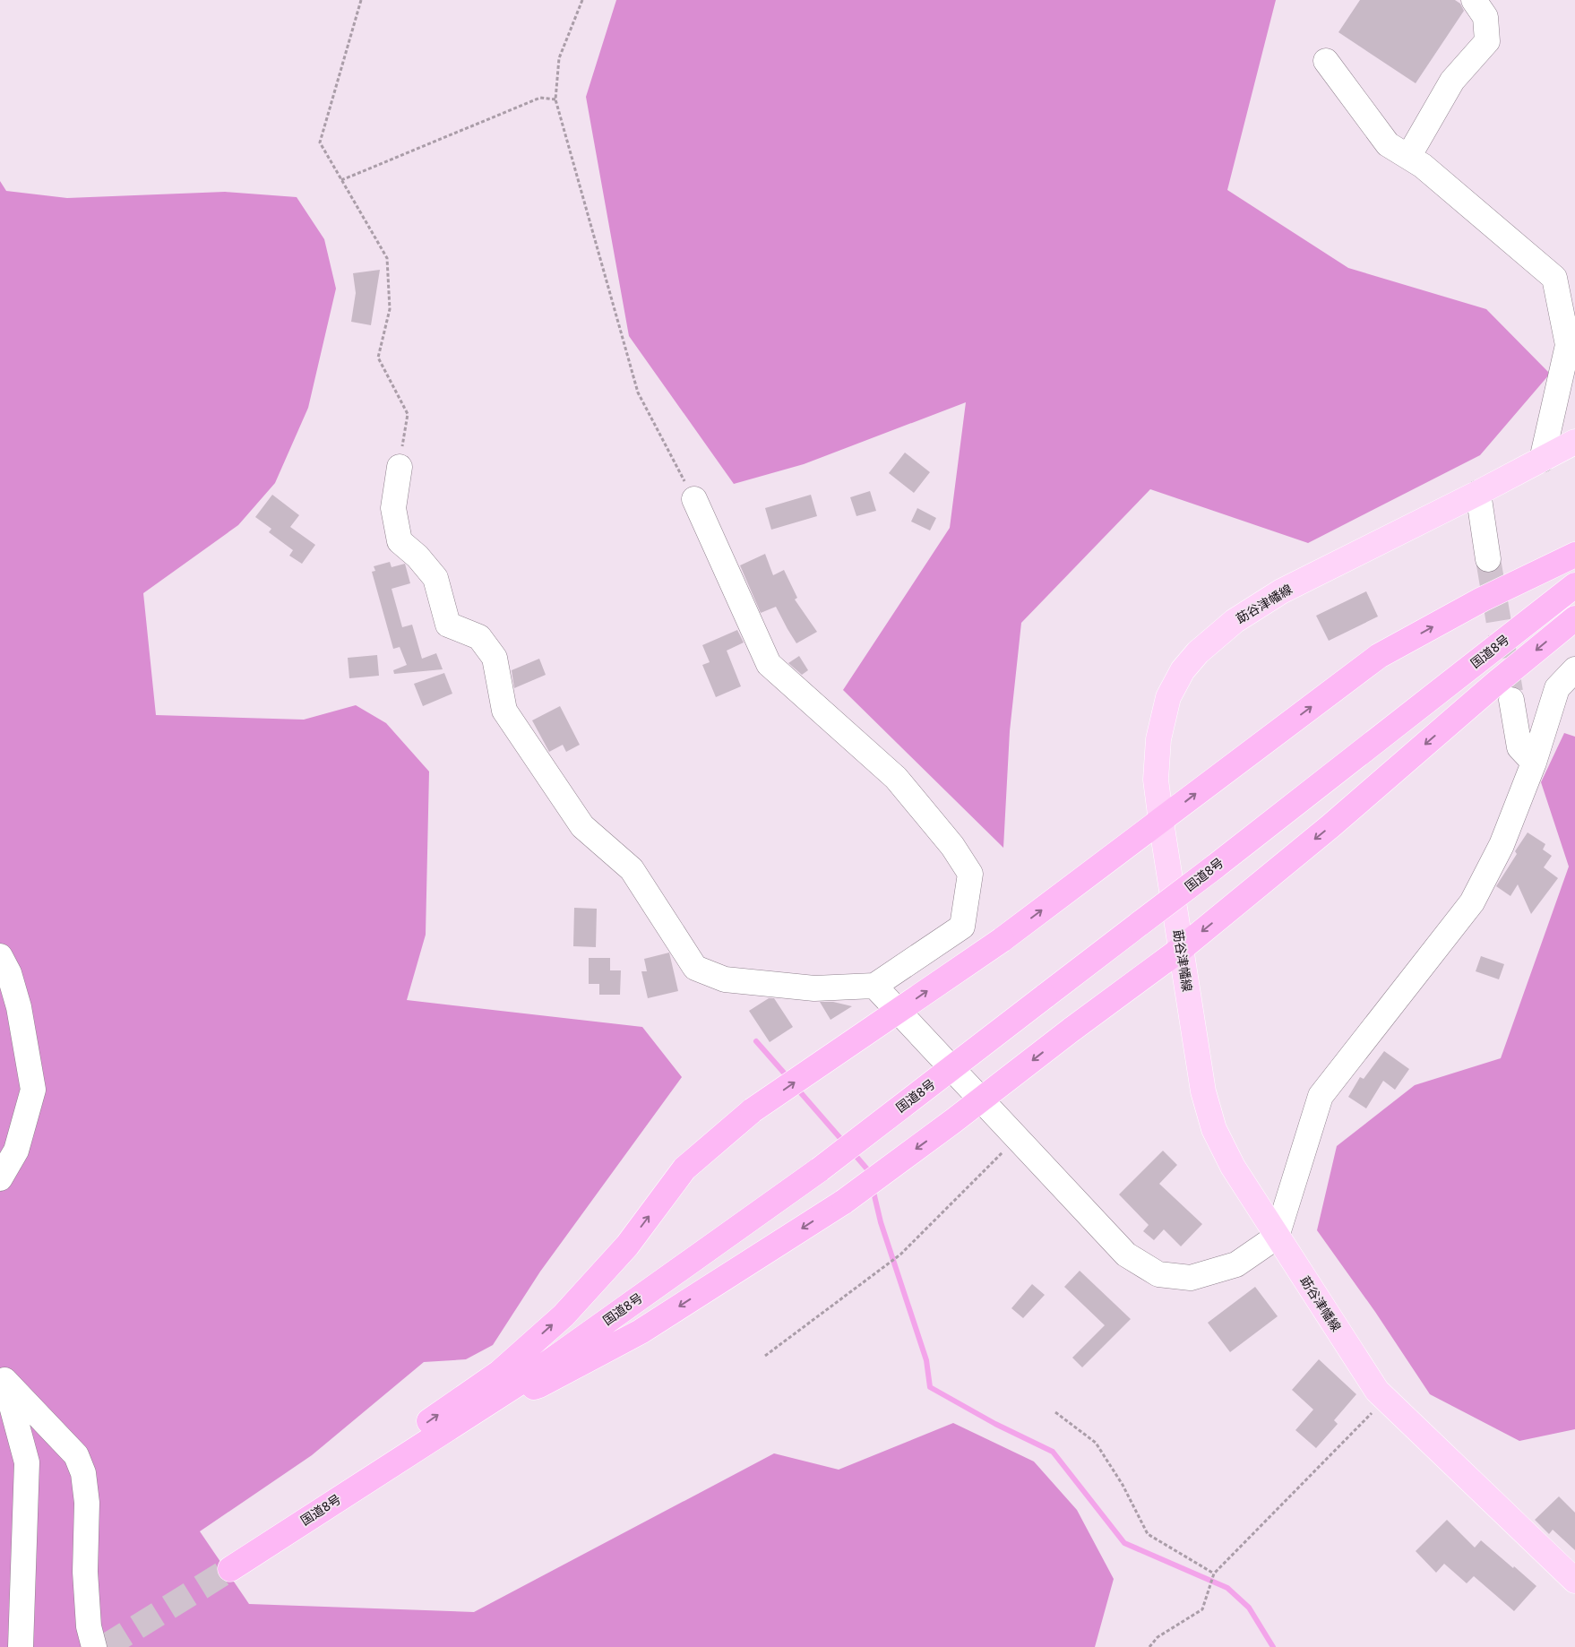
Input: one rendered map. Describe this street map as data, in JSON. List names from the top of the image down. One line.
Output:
{"streets":{"highway":["国道8号"],"main road":["莇谷津幡線"]},"crossings":[["莇谷津幡線","国道8号"]]}
